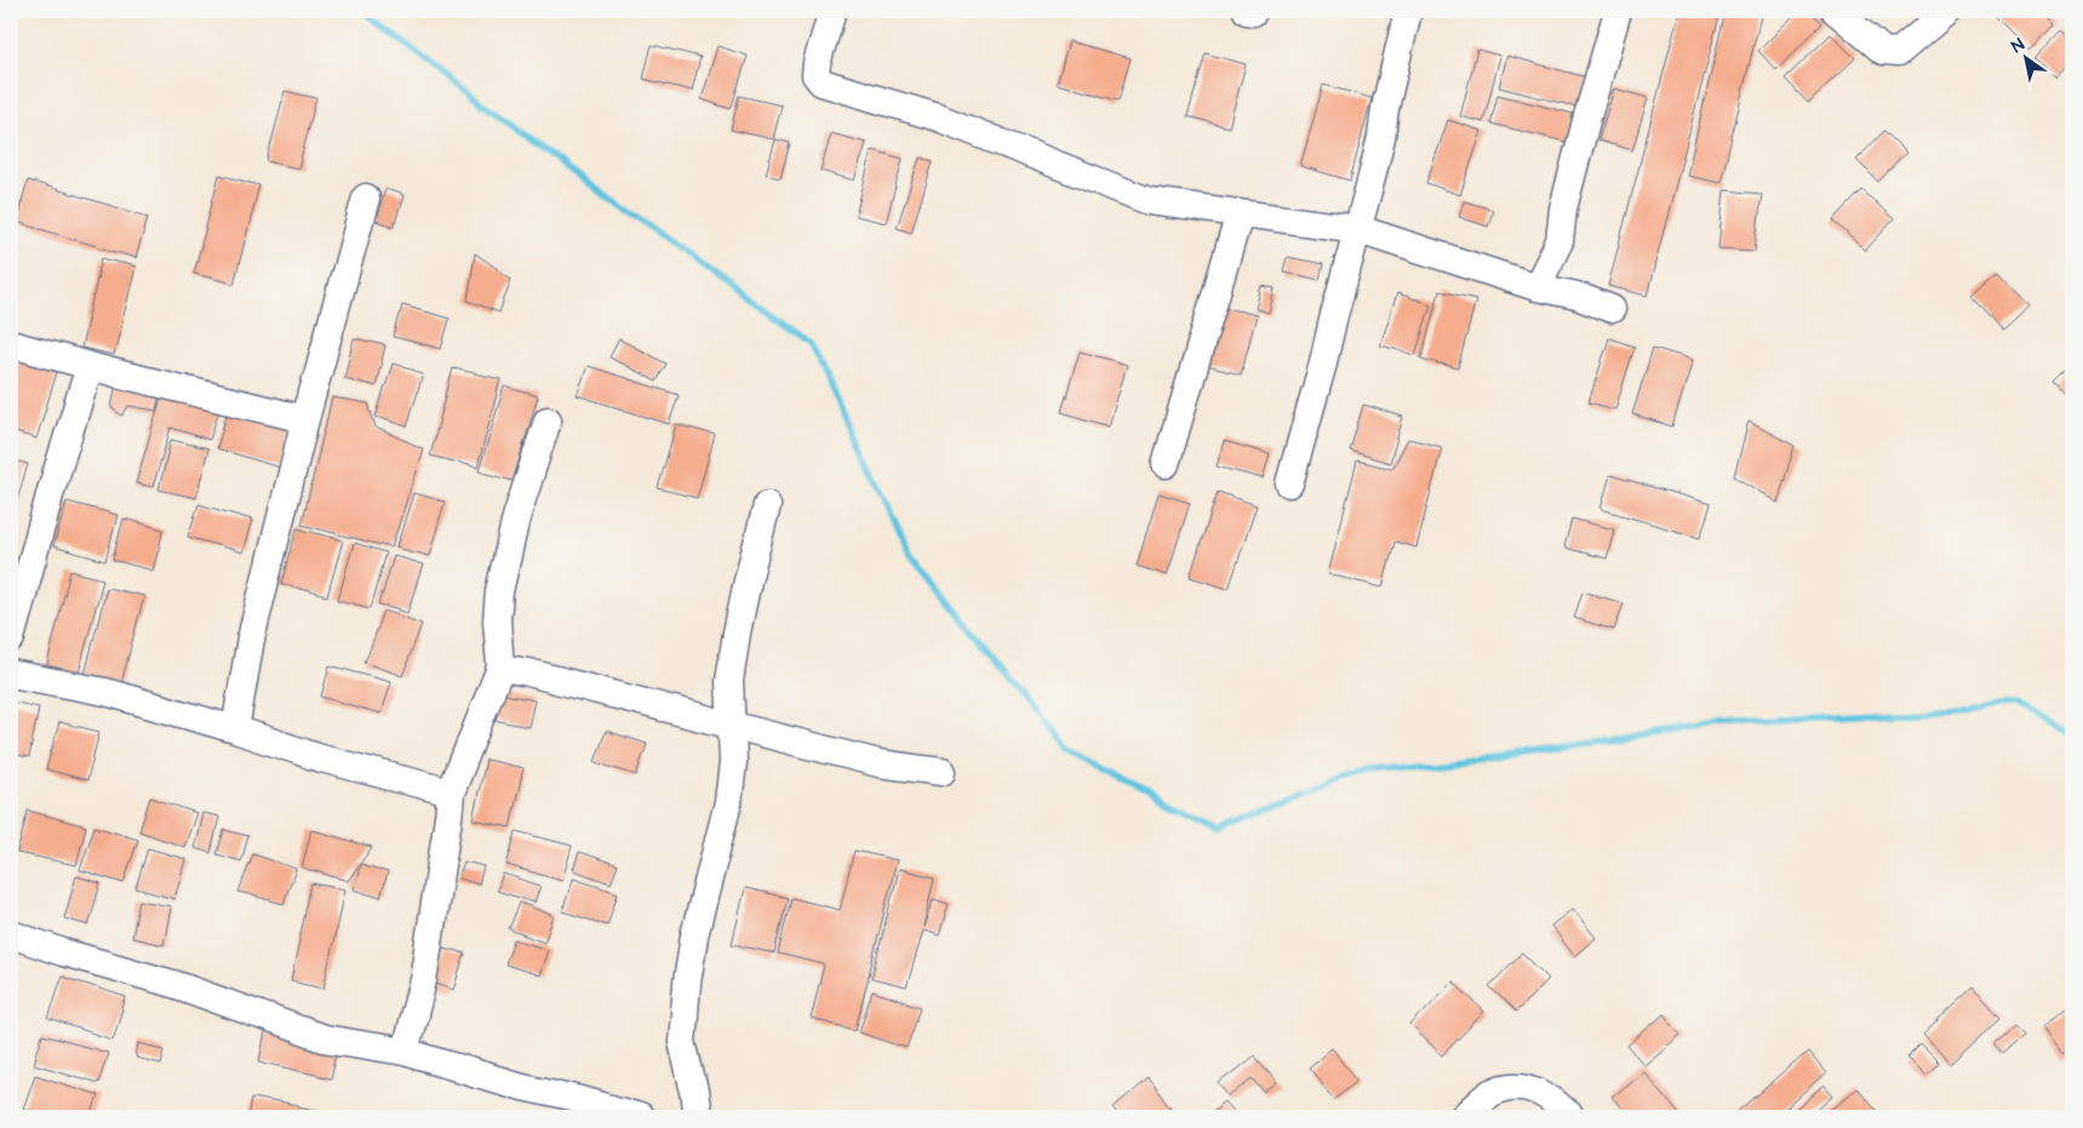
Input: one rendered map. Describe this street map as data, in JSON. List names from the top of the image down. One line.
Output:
{"north":"top left"}
